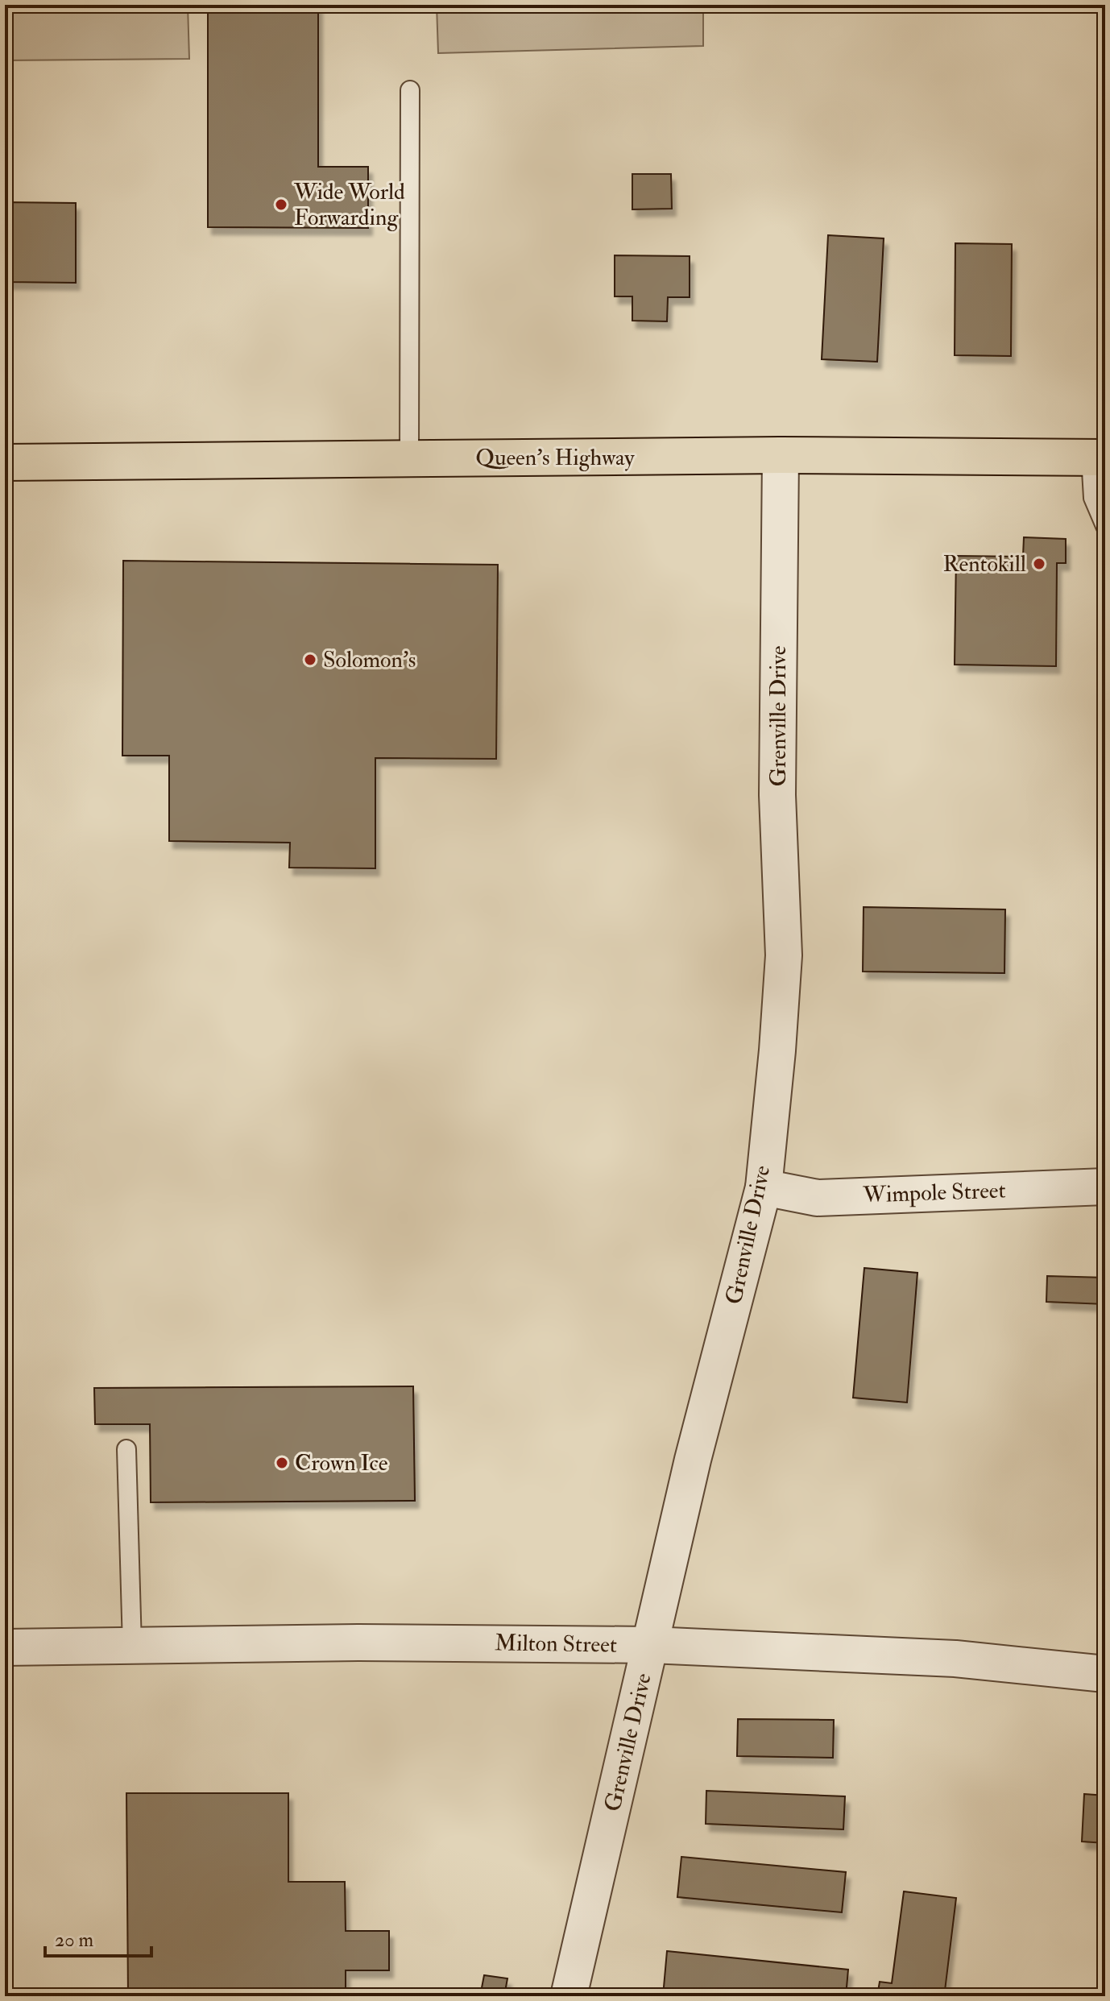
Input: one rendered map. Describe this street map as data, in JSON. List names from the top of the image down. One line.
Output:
{"streets":{"main road":["Queen's Highway"],"street":["Grenville Drive","Wimpole Street","Milton Street"]},"crossings":[["Queen's Highway","Grenville Drive"],["Grenville Drive","Wimpole Street"],["Grenville Drive","Milton Street"]],"places":["Wide World Forwarding","Rentokill","Solomon's","Crown Ice"],"scale_bar":"20 m"}
